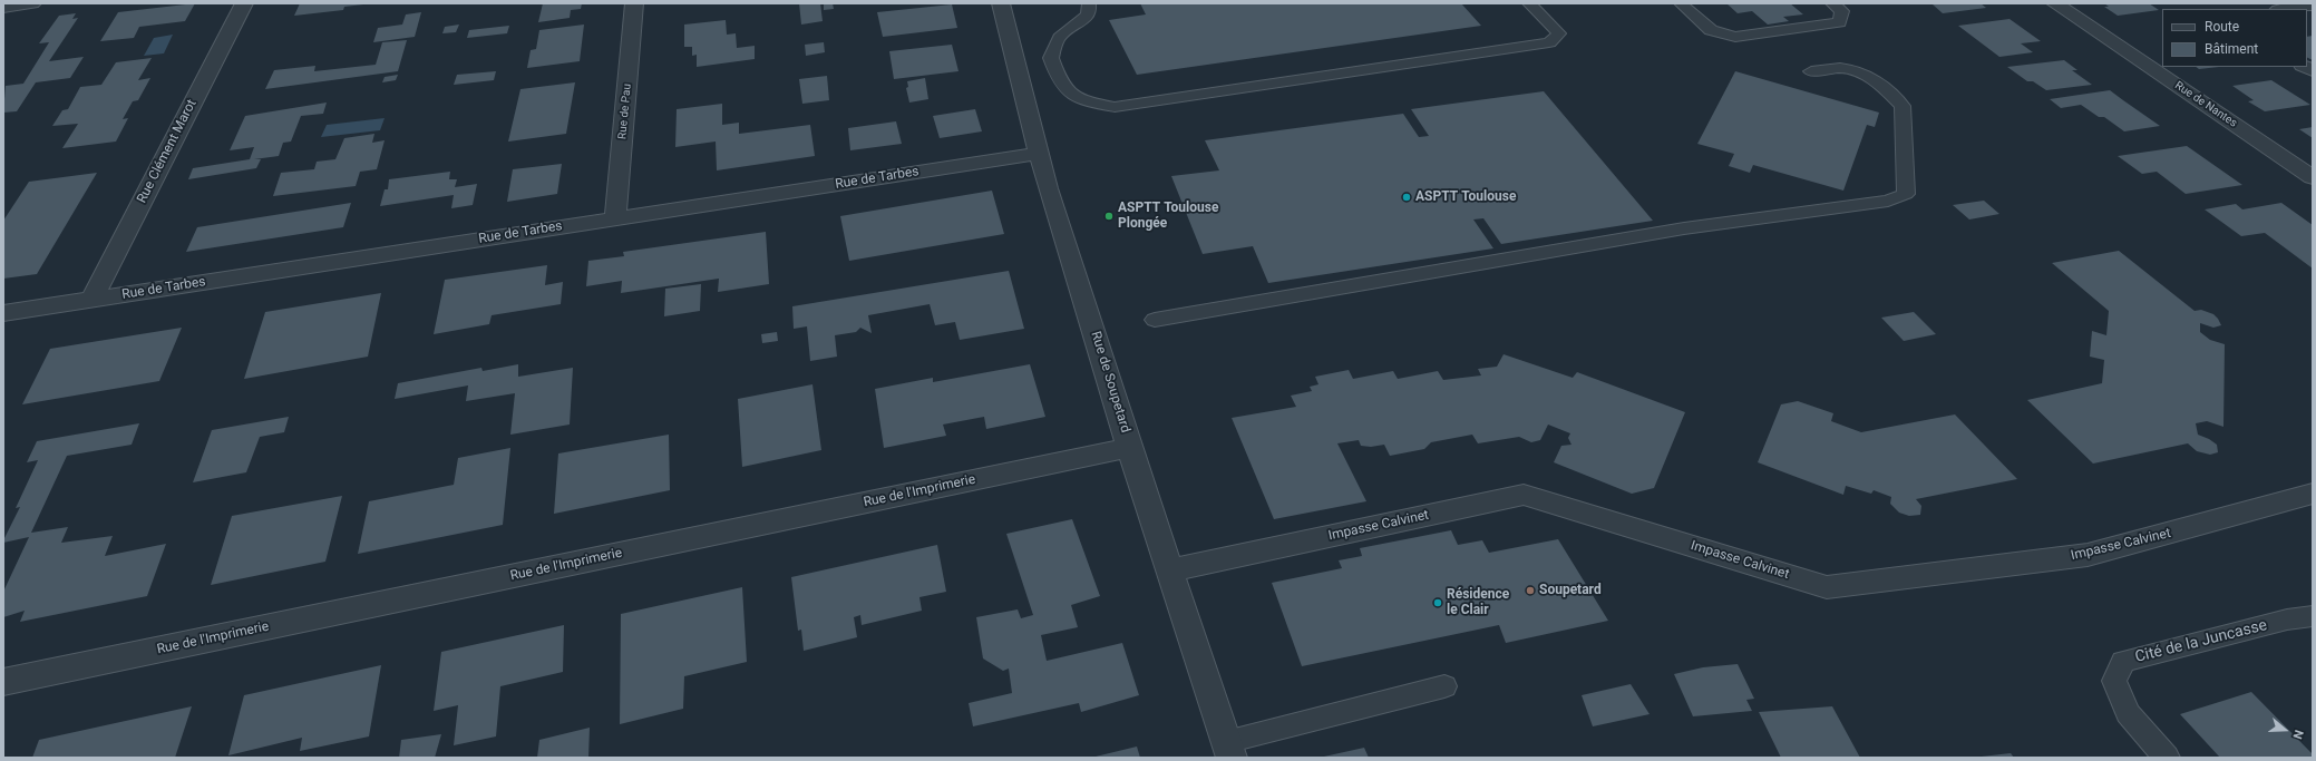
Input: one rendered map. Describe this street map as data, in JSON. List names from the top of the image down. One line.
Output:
{"streets":{"street":["Rue de Nantes","Rue de Pau","Rue Clément Marot","Rue de Tarbes","Rue de Soupetard","Rue de l'Imprimerie","Impasse Calvinet"],"lane":["Cité de la Juncasse"]},"crossings":[["Rue de Pau","Rue de Tarbes"],["Rue Clément Marot","Rue de Tarbes"],["Rue de Tarbes","Rue de Soupetard"],["Rue de Soupetard","Rue de l'Imprimerie"],["Rue de Soupetard","Impasse Calvinet"]],"places":["ASPTT Toulouse","ASPTT Toulouse Plongée","Soupetard","Résidence le Clair"],"legend":["Route","Bâtiment"],"north":"right"}
